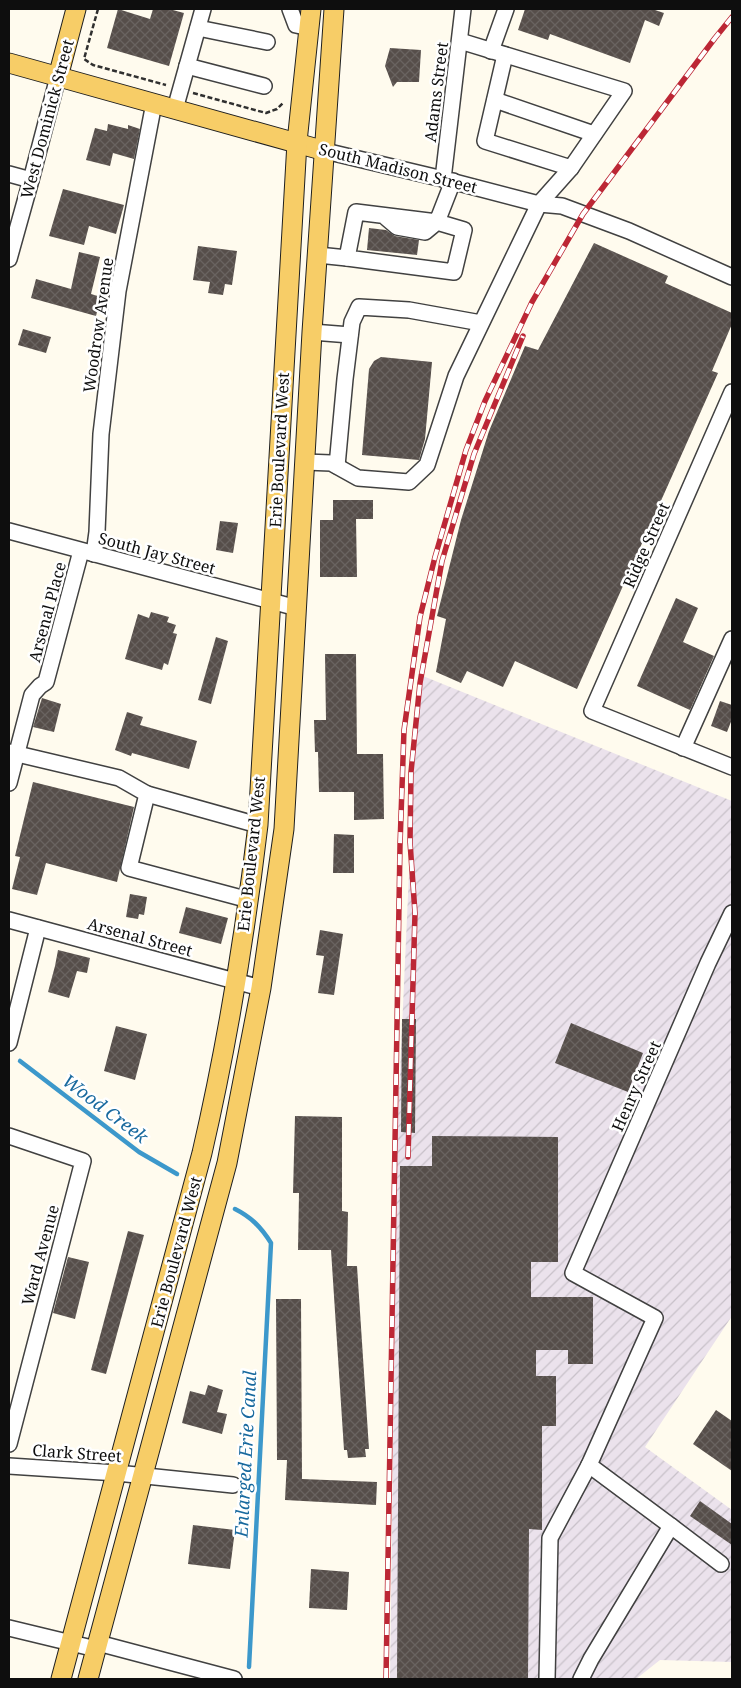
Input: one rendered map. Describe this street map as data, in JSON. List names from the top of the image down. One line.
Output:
{"streets":{"main road":["West Dominick Street","South Madison Street","Erie Boulevard West"],"street":["Adams Street","Woodrow Avenue","Ridge Street","South Jay Street","Arsenal Place","Arsenal Street","Henry Street","Ward Avenue","Clark Street"]},"crossings":[["Adams Street","South Madison Street"],["West Dominick Street","South Madison Street"],["South Madison Street","Woodrow Avenue"],["South Madison Street","Erie Boulevard West"],["Woodrow Avenue","South Jay Street"],["Woodrow Avenue","Arsenal Place"],["Erie Boulevard West","South Jay Street"],["Erie Boulevard West","Arsenal Street"],["Erie Boulevard West","Clark Street"],["South Jay Street","Arsenal Place"]],"water":["Wood Creek","Enlarged Erie Canal"]}
